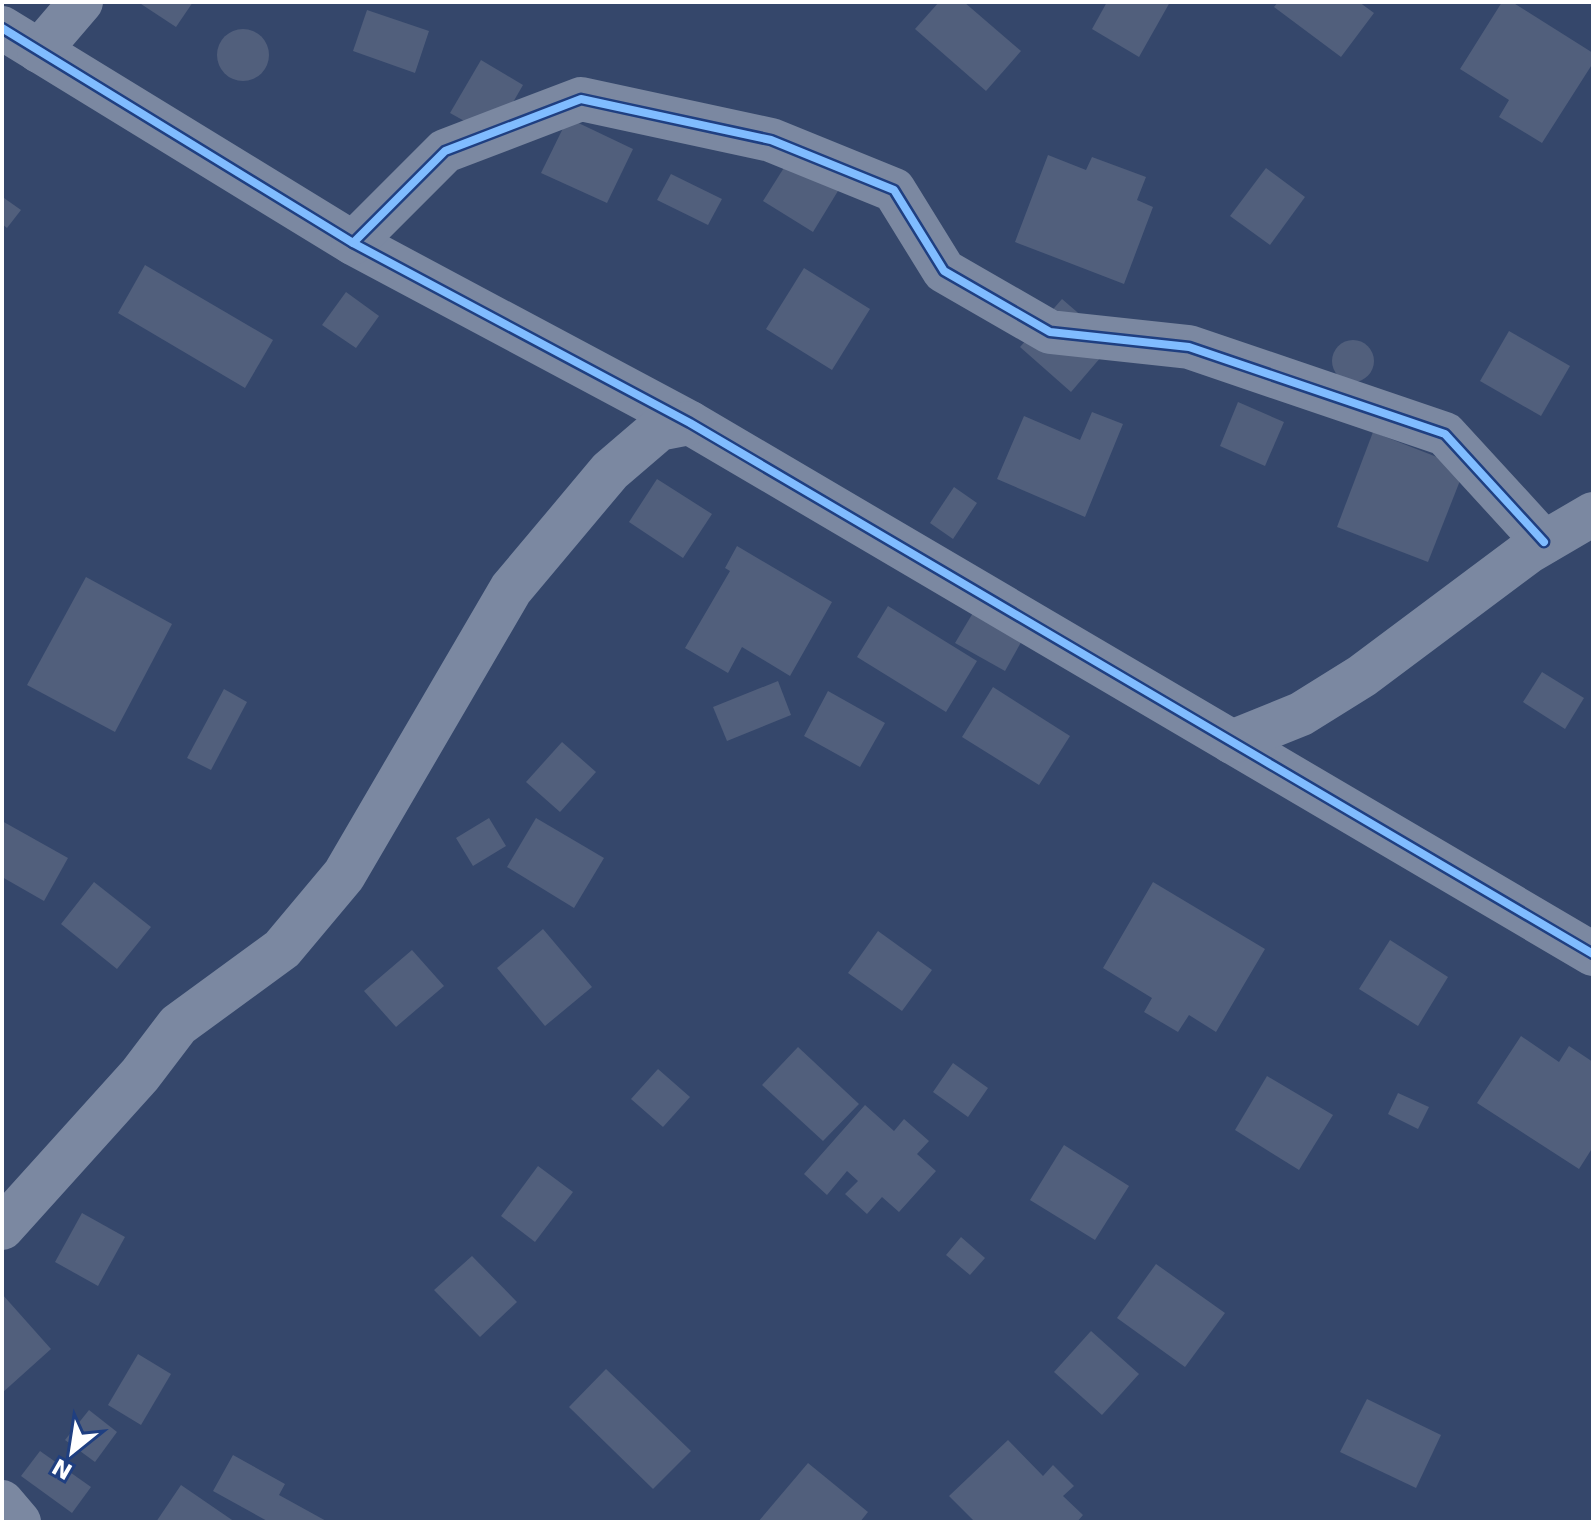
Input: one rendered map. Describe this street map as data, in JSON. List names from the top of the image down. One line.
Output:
{"north":"bottom left"}
